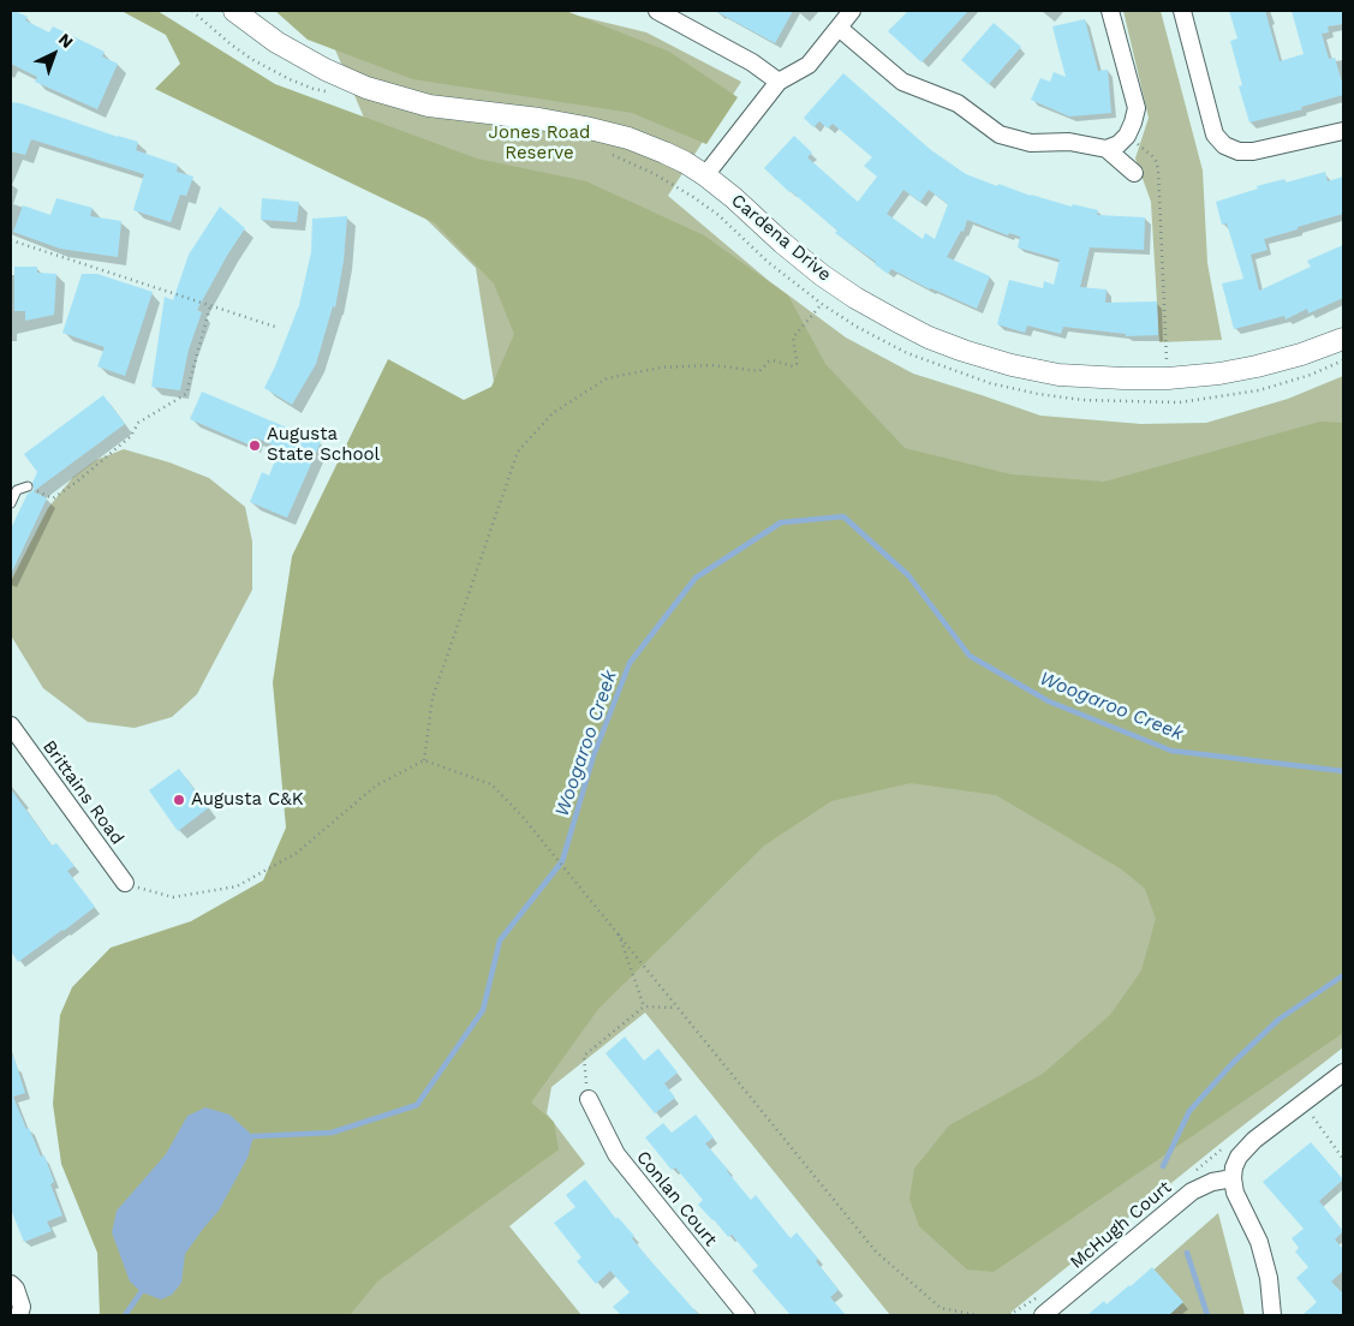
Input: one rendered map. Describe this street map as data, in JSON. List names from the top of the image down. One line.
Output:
{"streets":{"street":["Cardena Drive","Brittains Road","Conlan Court","McHugh Court"]},"water":["Woogaroo Creek"],"parks":["Jones Road Reserve"],"places":["Augusta State School","Augusta C&K"],"north":"top right"}
